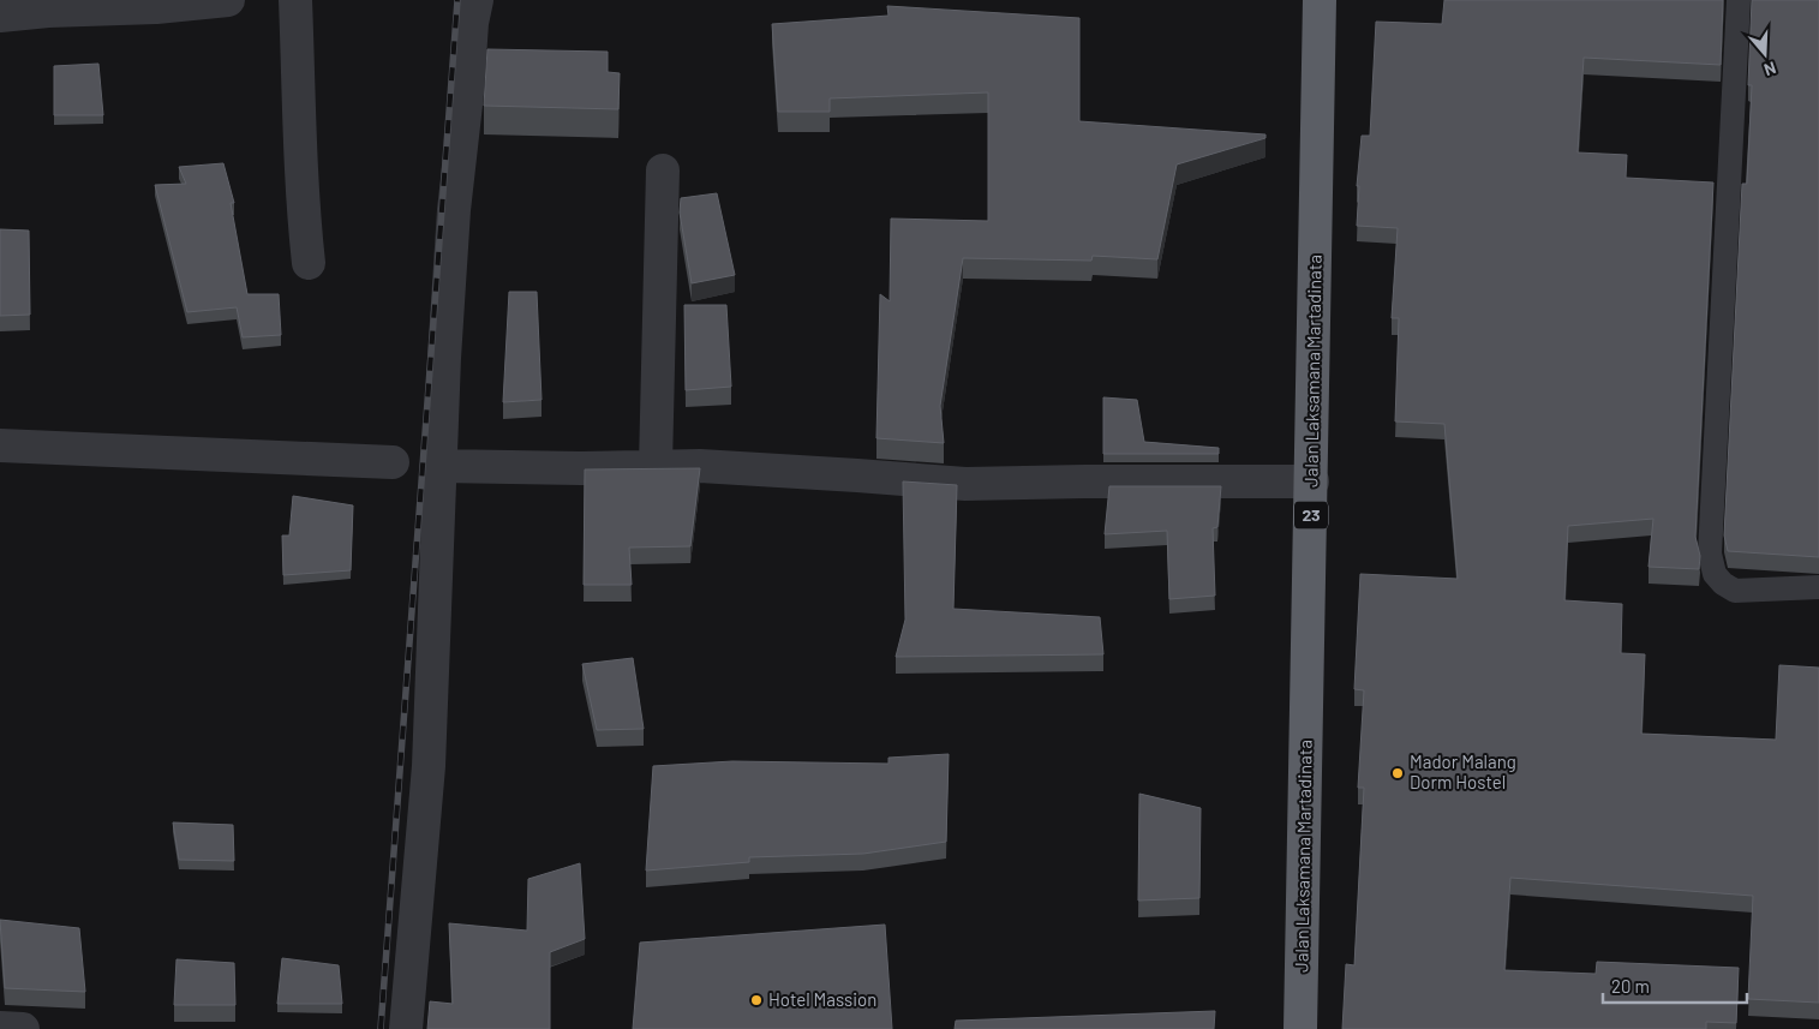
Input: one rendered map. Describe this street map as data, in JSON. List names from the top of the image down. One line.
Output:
{"streets":{"highway":["Jalan Laksamana Martadinata","23"]},"places":["Mador Malang Dorm Hostel","Hotel Massion"],"scale_bar":"20 m","north":"bottom"}
